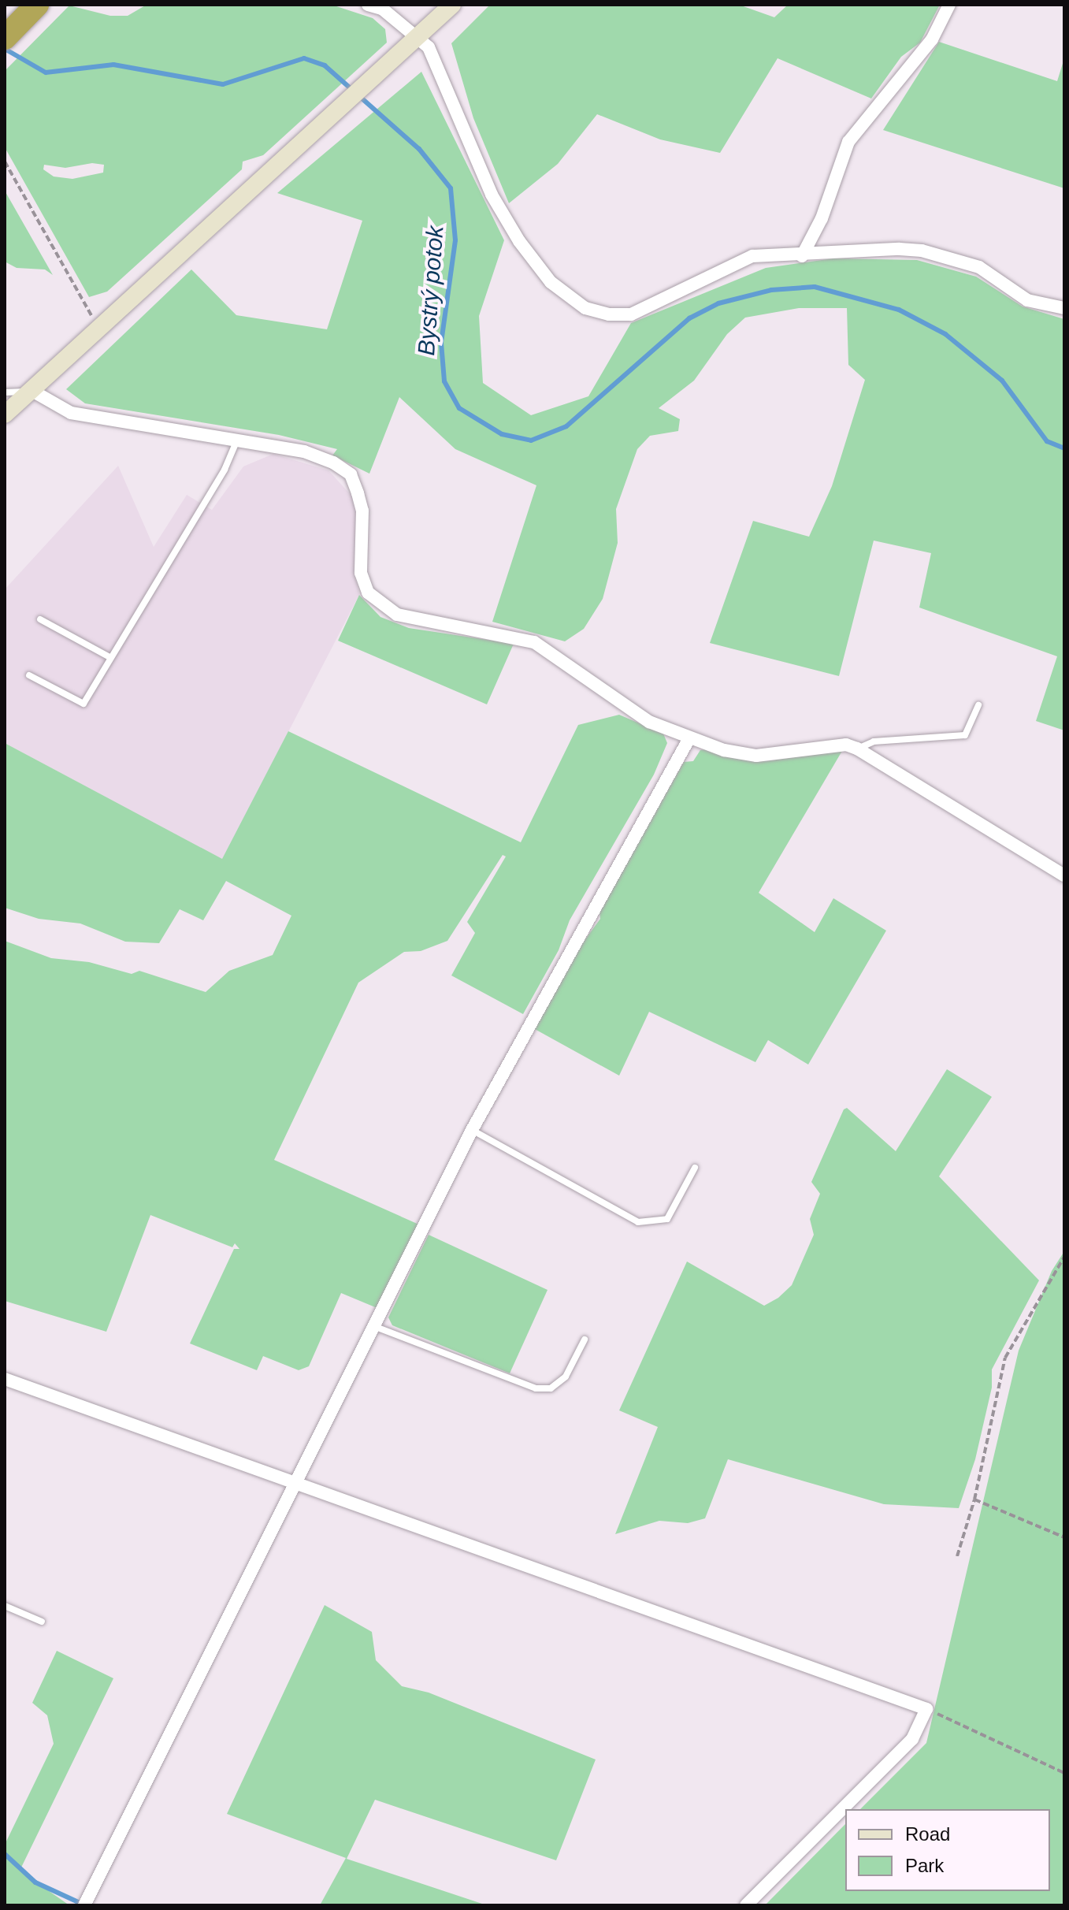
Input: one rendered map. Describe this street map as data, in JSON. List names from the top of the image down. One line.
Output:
{"water":["Bystrý potok"],"legend":["Road","Park"]}
